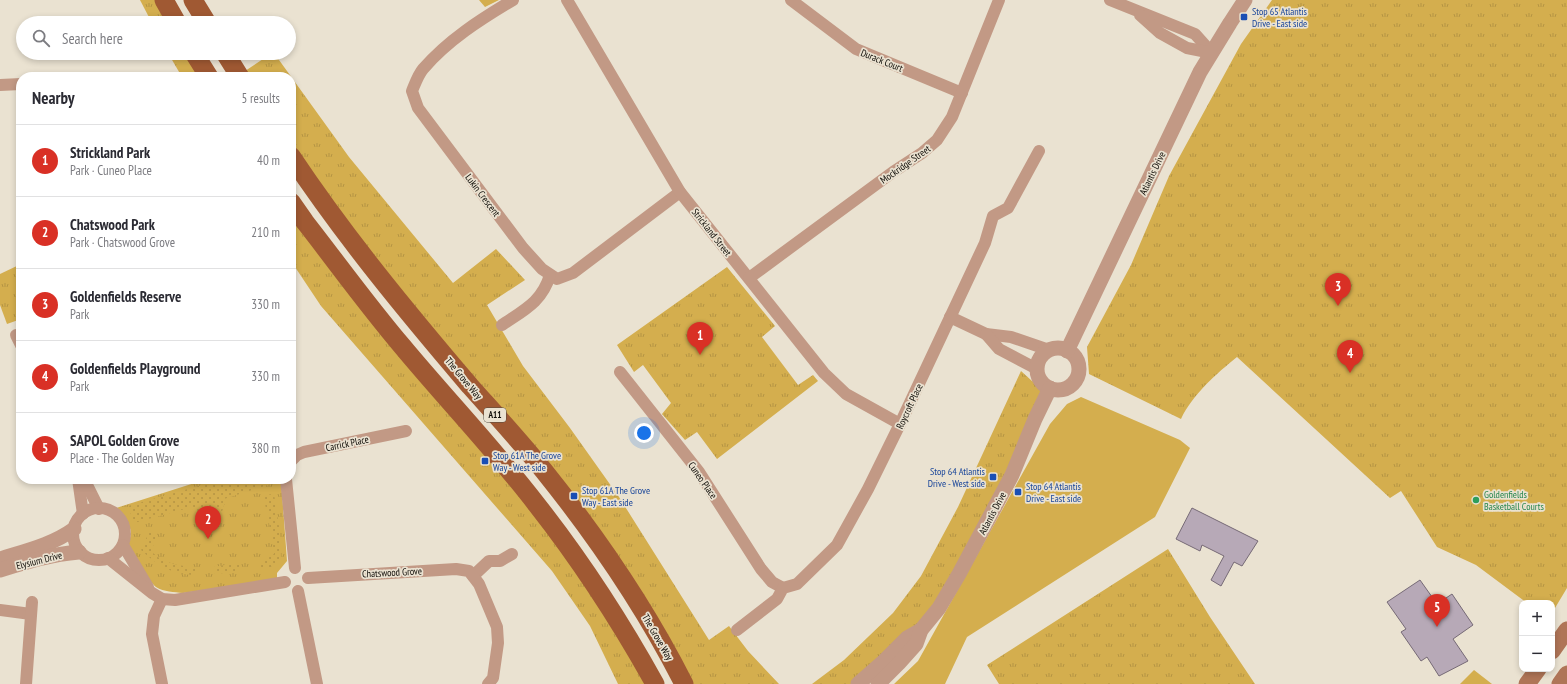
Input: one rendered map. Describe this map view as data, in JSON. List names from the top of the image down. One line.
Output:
{"streets":{"main road":["The Grove Way","A11"],"street":["Durack Court","Mockridge Street","Atlantis Drive","Lukin Crescent","Strickland Street","Roycroft Place","Carrick Place","Cuneo Place","Elysium Drive","Chatswood Grove"]},"crossings":[["Durack Court","Mockridge Street"],["Mockridge Street","Strickland Street"],["Strickland Street","Roycroft Place"],["Roycroft Place","Cuneo Place"]],"places":{"transit":["Stop 65 Atlantis Drive - East side","Stop 61A The Grove Way - West side","Stop 64 Atlantis Drive - West side","Stop 64 Atlantis Drive - East side","Stop 61A The Grove Way - East side"],"other":["Goldenfields Basketball Courts"]},"page":{"search":"Search here","heading":["Nearby","5 results"],"list":[{"mark":"1","name":"Strickland Park","note":"Park · Cuneo Place","value":"40 m"},{"mark":"2","name":"Chatswood Park","note":"Park · Chatswood Grove","value":"210 m"},{"mark":"3","name":"Goldenfields Reserve","note":"Park","value":"330 m"},{"mark":"4","name":"Goldenfields Playground","note":"Park","value":"330 m"},{"mark":"5","name":"SAPOL Golden Grove","note":"Place · The Golden Way","value":"380 m"}],"pins":["3","1","4","2","5"],"map_buttons":["+","−"]}}
